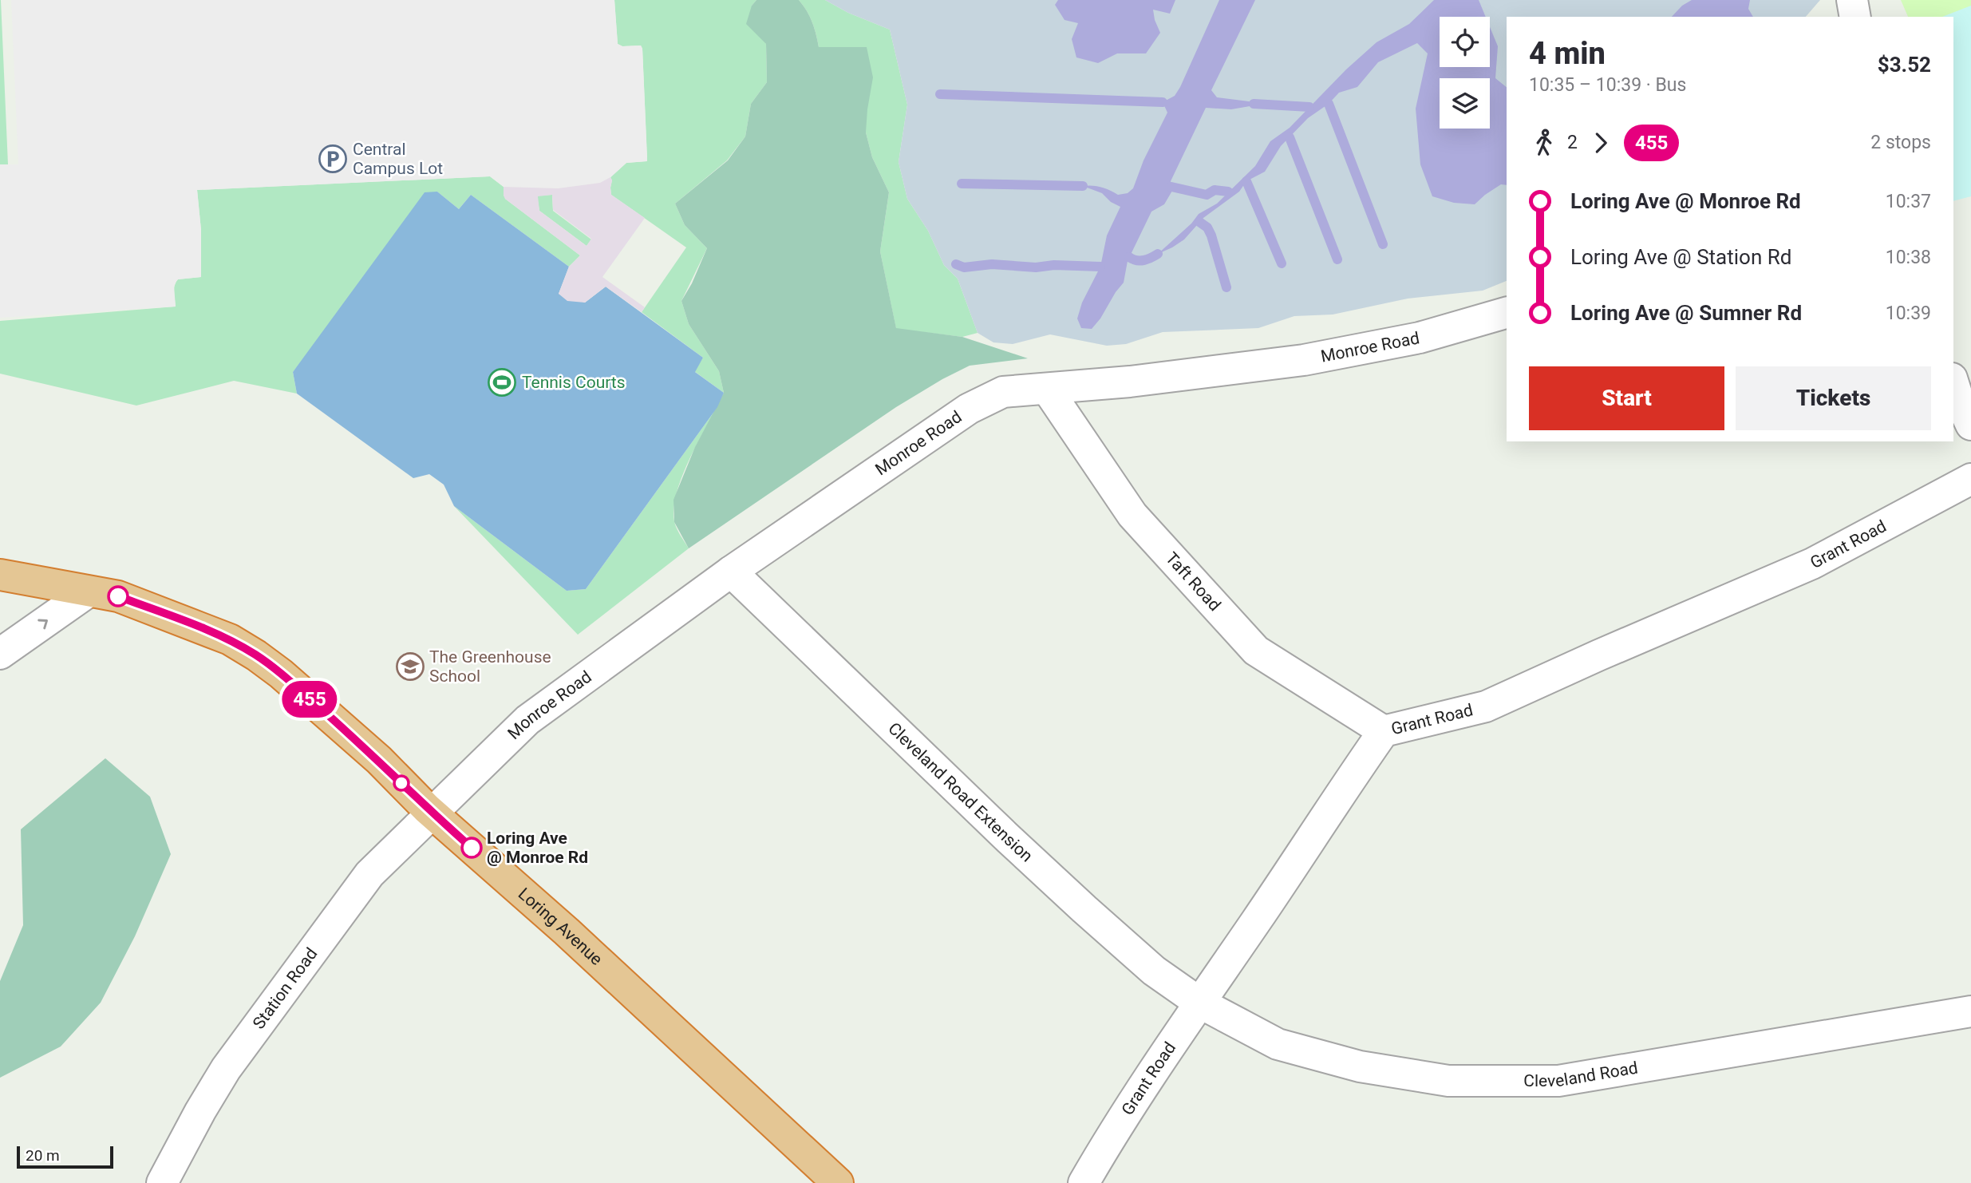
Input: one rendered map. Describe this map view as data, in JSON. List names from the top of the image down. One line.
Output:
{"streets":{"highway":["Loring Avenue"],"street":["Monroe Road","Grant Road","Taft Road","Cleveland Road Extension","Station Road","Cleveland Road"]},"crossings":[["Monroe Road","Taft Road"],["Monroe Road","Cleveland Road Extension"],["Monroe Road","Loring Avenue"],["Monroe Road","Station Road"],["Grant Road","Taft Road"],["Grant Road","Cleveland Road Extension"],["Grant Road","Cleveland Road"],["Cleveland Road Extension","Cleveland Road"],["Loring Avenue","Station Road"]],"places":{"parking":["Central Campus Lot"],"sports":["Tennis Courts"],"school or university":["The Greenhouse School"],"other":["Loring Ave @ Monroe Rd"]},"lines":["bus line 455"],"scale_bar":"20 m","page":{"on_map":"455","heading":["4 min","10:35 – 10:39 · Bus","$3.52"],"legs":["2","455","2 stops"],"list":[{"name":"Loring Ave @ Monroe Rd","value":"10:37"},{"name":"Loring Ave @ Station Rd","value":"10:38"},{"name":"Loring Ave @ Sumner Rd","value":"10:39"}],"buttons":["Start","Tickets"],"scale":"20 m"}}
